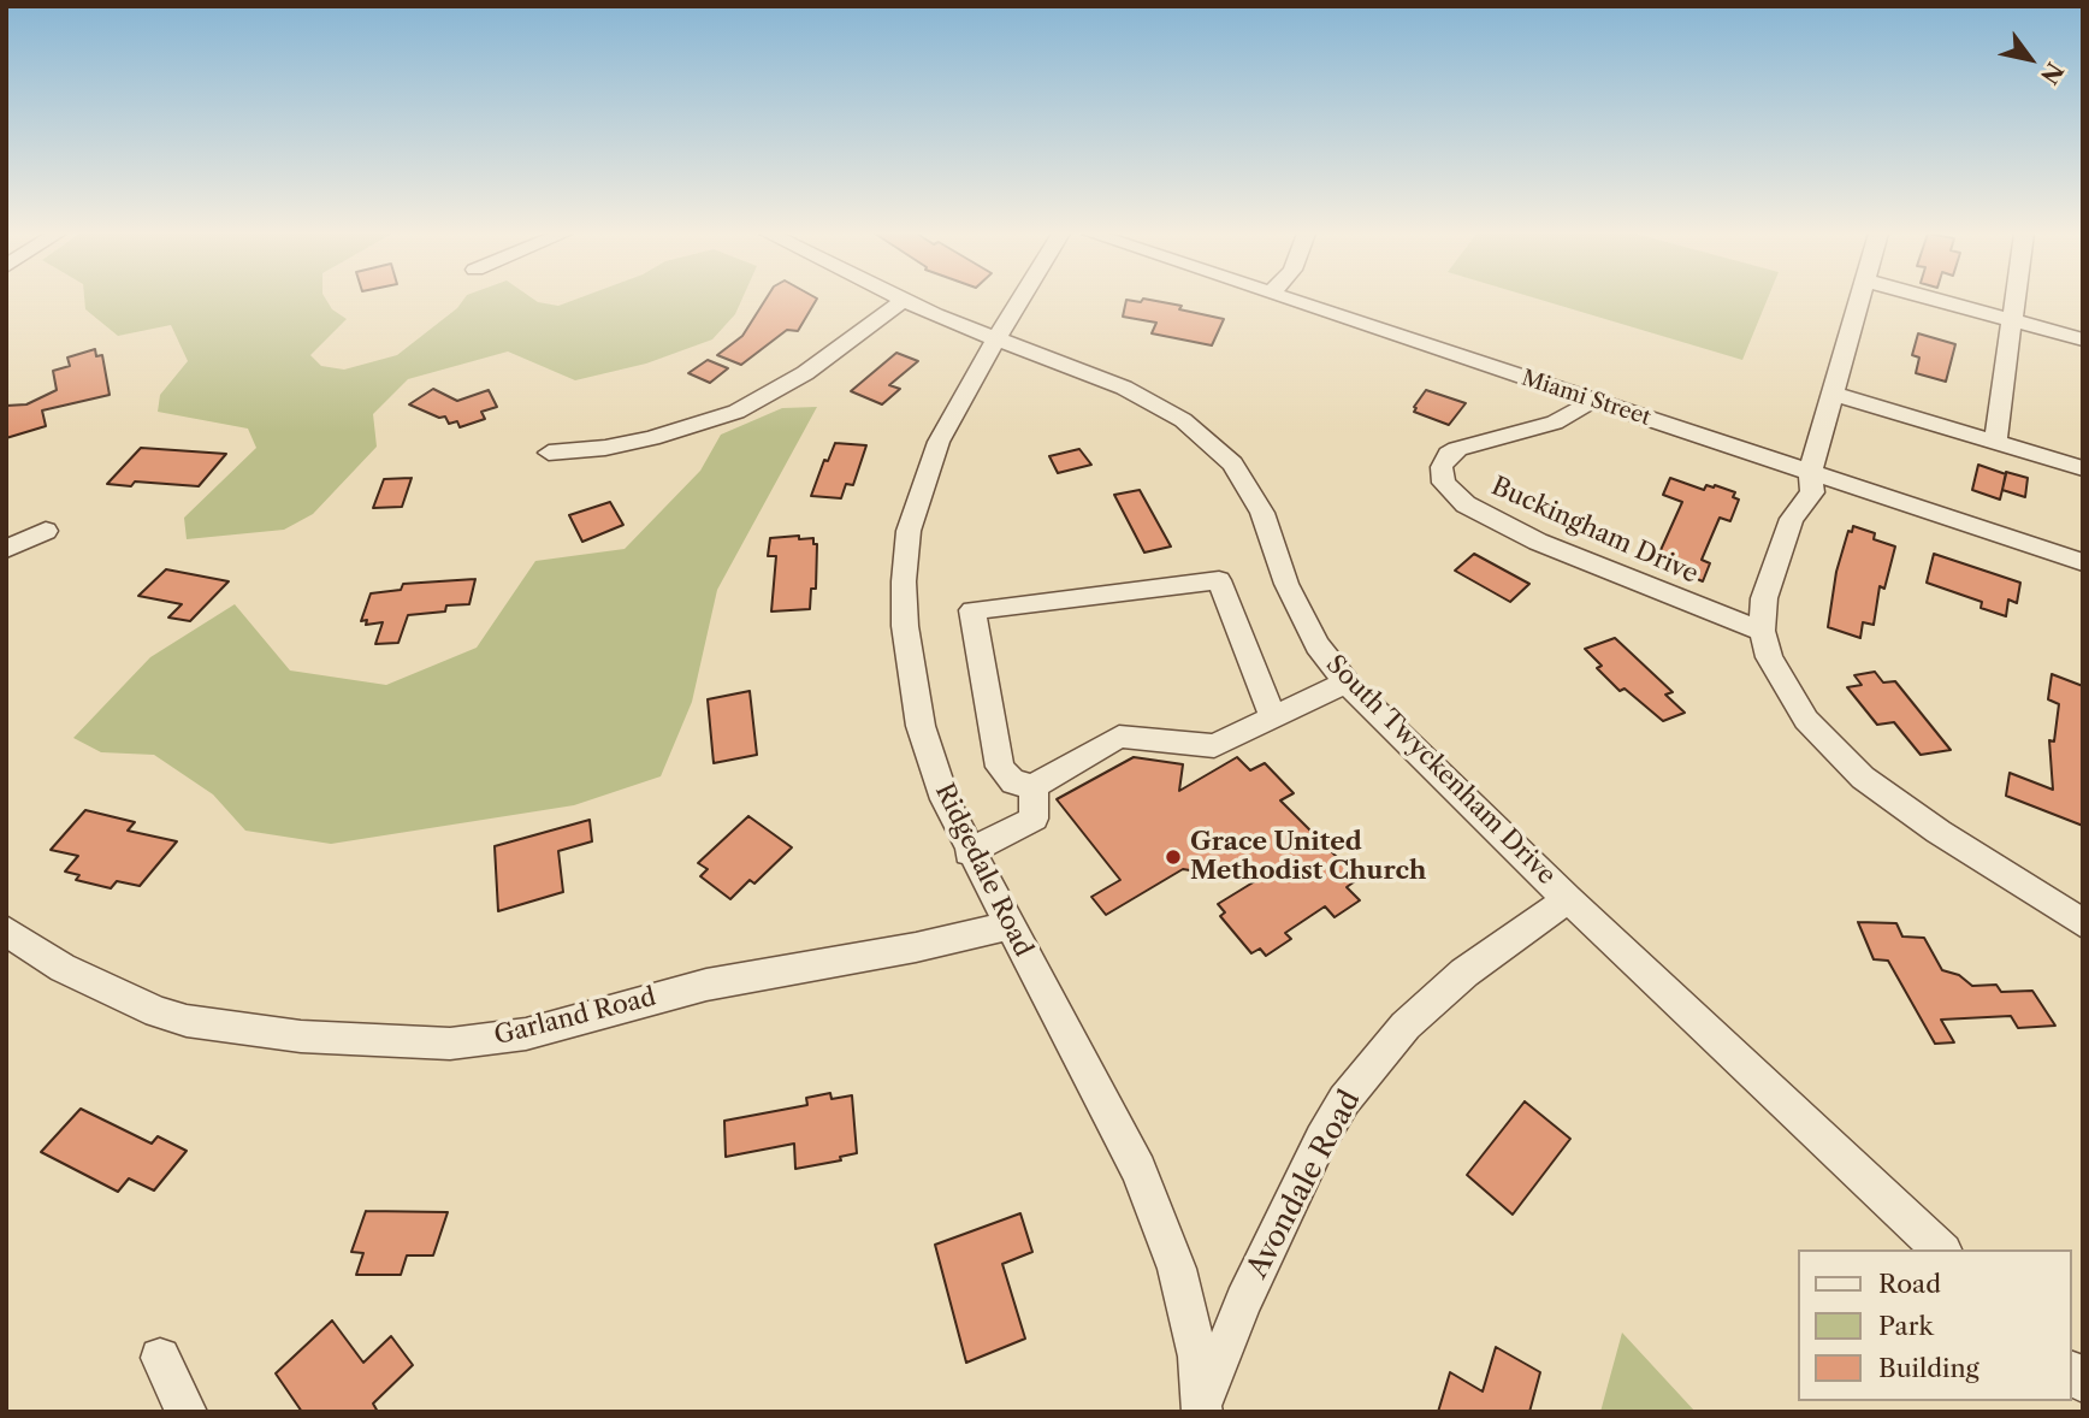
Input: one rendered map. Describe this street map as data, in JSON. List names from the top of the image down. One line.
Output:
{"streets":{"street":["Miami Street","Buckingham Drive","South Twyckenham Drive","Ridgedale Road","Garland Road","Avondale Road"]},"crossings":[["Miami Street","Buckingham Drive"],["South Twyckenham Drive","Ridgedale Road"],["South Twyckenham Drive","Avondale Road"],["Ridgedale Road","Garland Road"],["Ridgedale Road","Avondale Road"]],"places":["Grace United Methodist Church"],"legend":["Road","Park","Building"],"north":"bottom right"}
